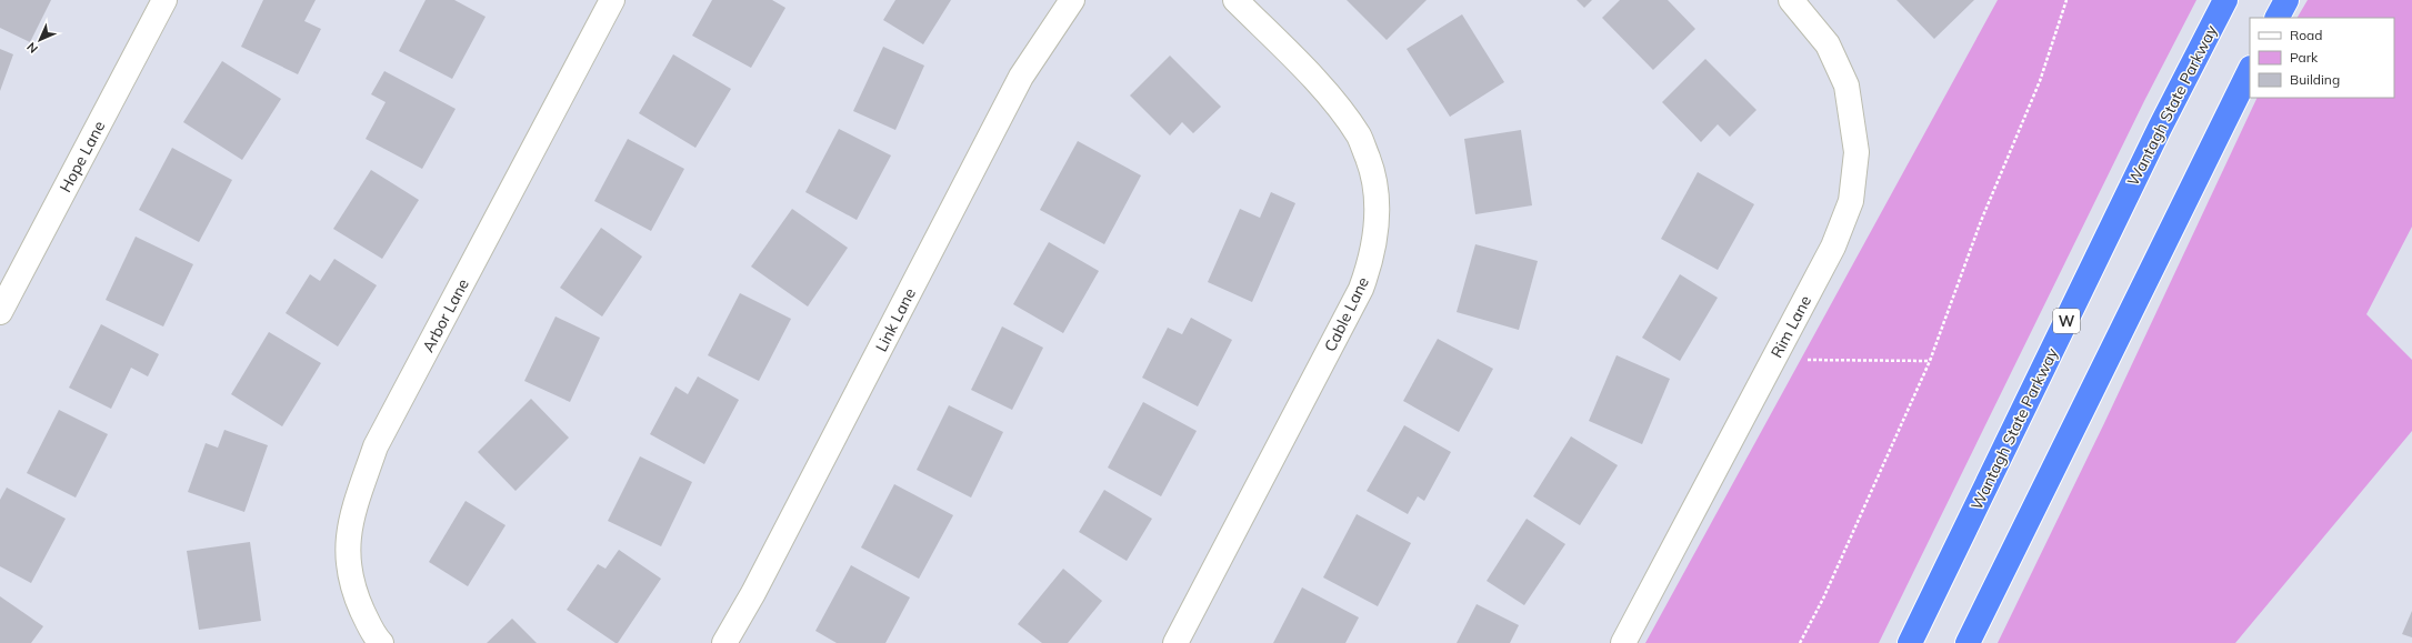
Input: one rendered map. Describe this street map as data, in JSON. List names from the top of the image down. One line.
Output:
{"streets":{"highway":["Wantagh State Parkway","W"],"street":["Hope Lane","Cable Lane","Arbor Lane","Link Lane","Rim Lane"]},"legend":["Road","Park","Building"],"north":"bottom left"}
